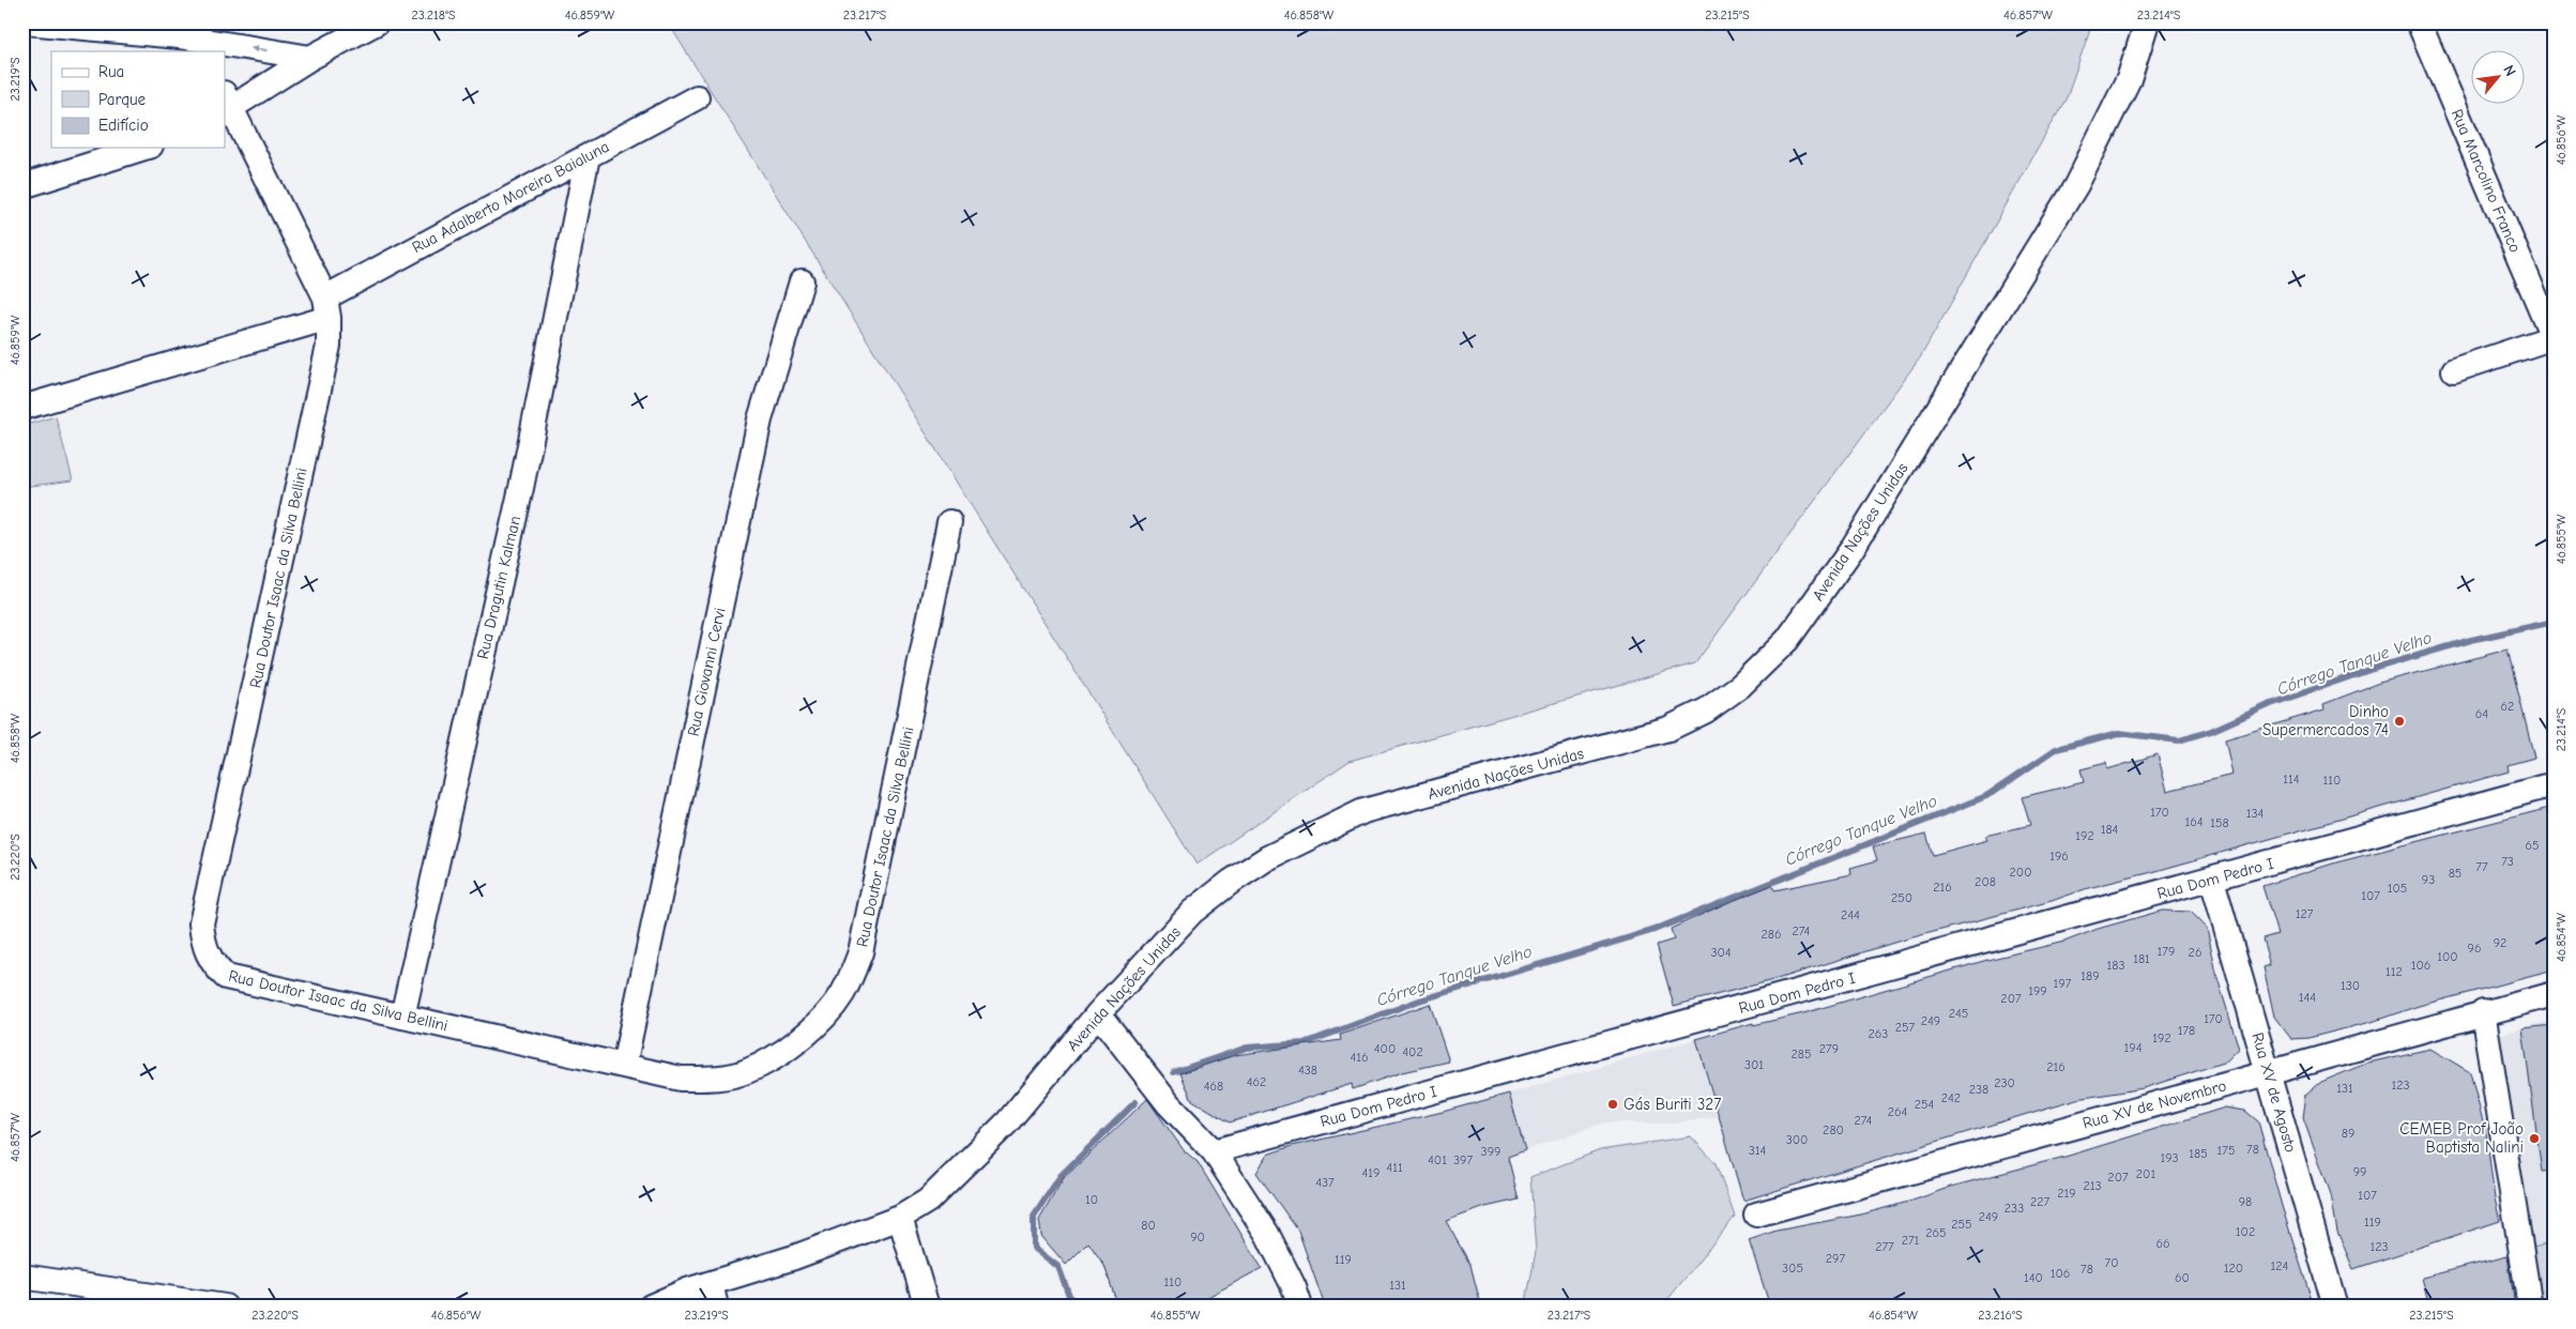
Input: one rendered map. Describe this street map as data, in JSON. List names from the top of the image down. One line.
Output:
{"streets":{"street":["Rua Marcolino Franco","Rua Adalberto Moreira Baialuna","Avenida Nações Unidas","Rua Doutor Isaac da Silva Bellini","Rua Dragutin Kalman","Rua Giovanni Cervi","Rua Dom Pedro I","Rua XV de Agosto","Rua XV de Novembro"]},"crossings":[["Rua Adalberto Moreira Baialuna","Rua Doutor Isaac da Silva Bellini"],["Rua Adalberto Moreira Baialuna","Rua Dragutin Kalman"],["Rua Doutor Isaac da Silva Bellini","Rua Dragutin Kalman"],["Rua Doutor Isaac da Silva Bellini","Rua Giovanni Cervi"],["Rua Dom Pedro I","Rua XV de Agosto"],["Rua XV de Agosto","Rua XV de Novembro"]],"water":["Córrego Tanque Velho"],"places":["Dinho Supermercados 74","Gás Buriti 327","CEMEB Prof João Baptista Nalini"],"house_numbers":["62","64","114","110","170","134","164","158","184","192","65","196","73","77","200","85","93","208","216","105","107","250","127","244","274","286","92","96","179","304","26","100","181","183","106","112","189","197","130","199","144","207","245","170","249","257","178","263","192","194","400","279","402","285","416","301","216","438","462","230","123","468","131","238","242","254","264","274","280","89","300","78","314","175","399","185","193","401","397","411","99","419","201","207","437","213","219","107","10","227","98","233","249","119","255","80","102","265","90","271","66","277","123","297","119","70","124","305","120","78","106","140","60","110","131"],"legend":["Rua","Parque","Edifício"],"north":"top right","coordinates":["23.218°S","46.859°W","23.217°S","46.858°W","23.215°S","46.857°W","23.214°S","23.219°S","46.856°W","46.855°W","23.220°S","46.854°W","23.216°S"]}
